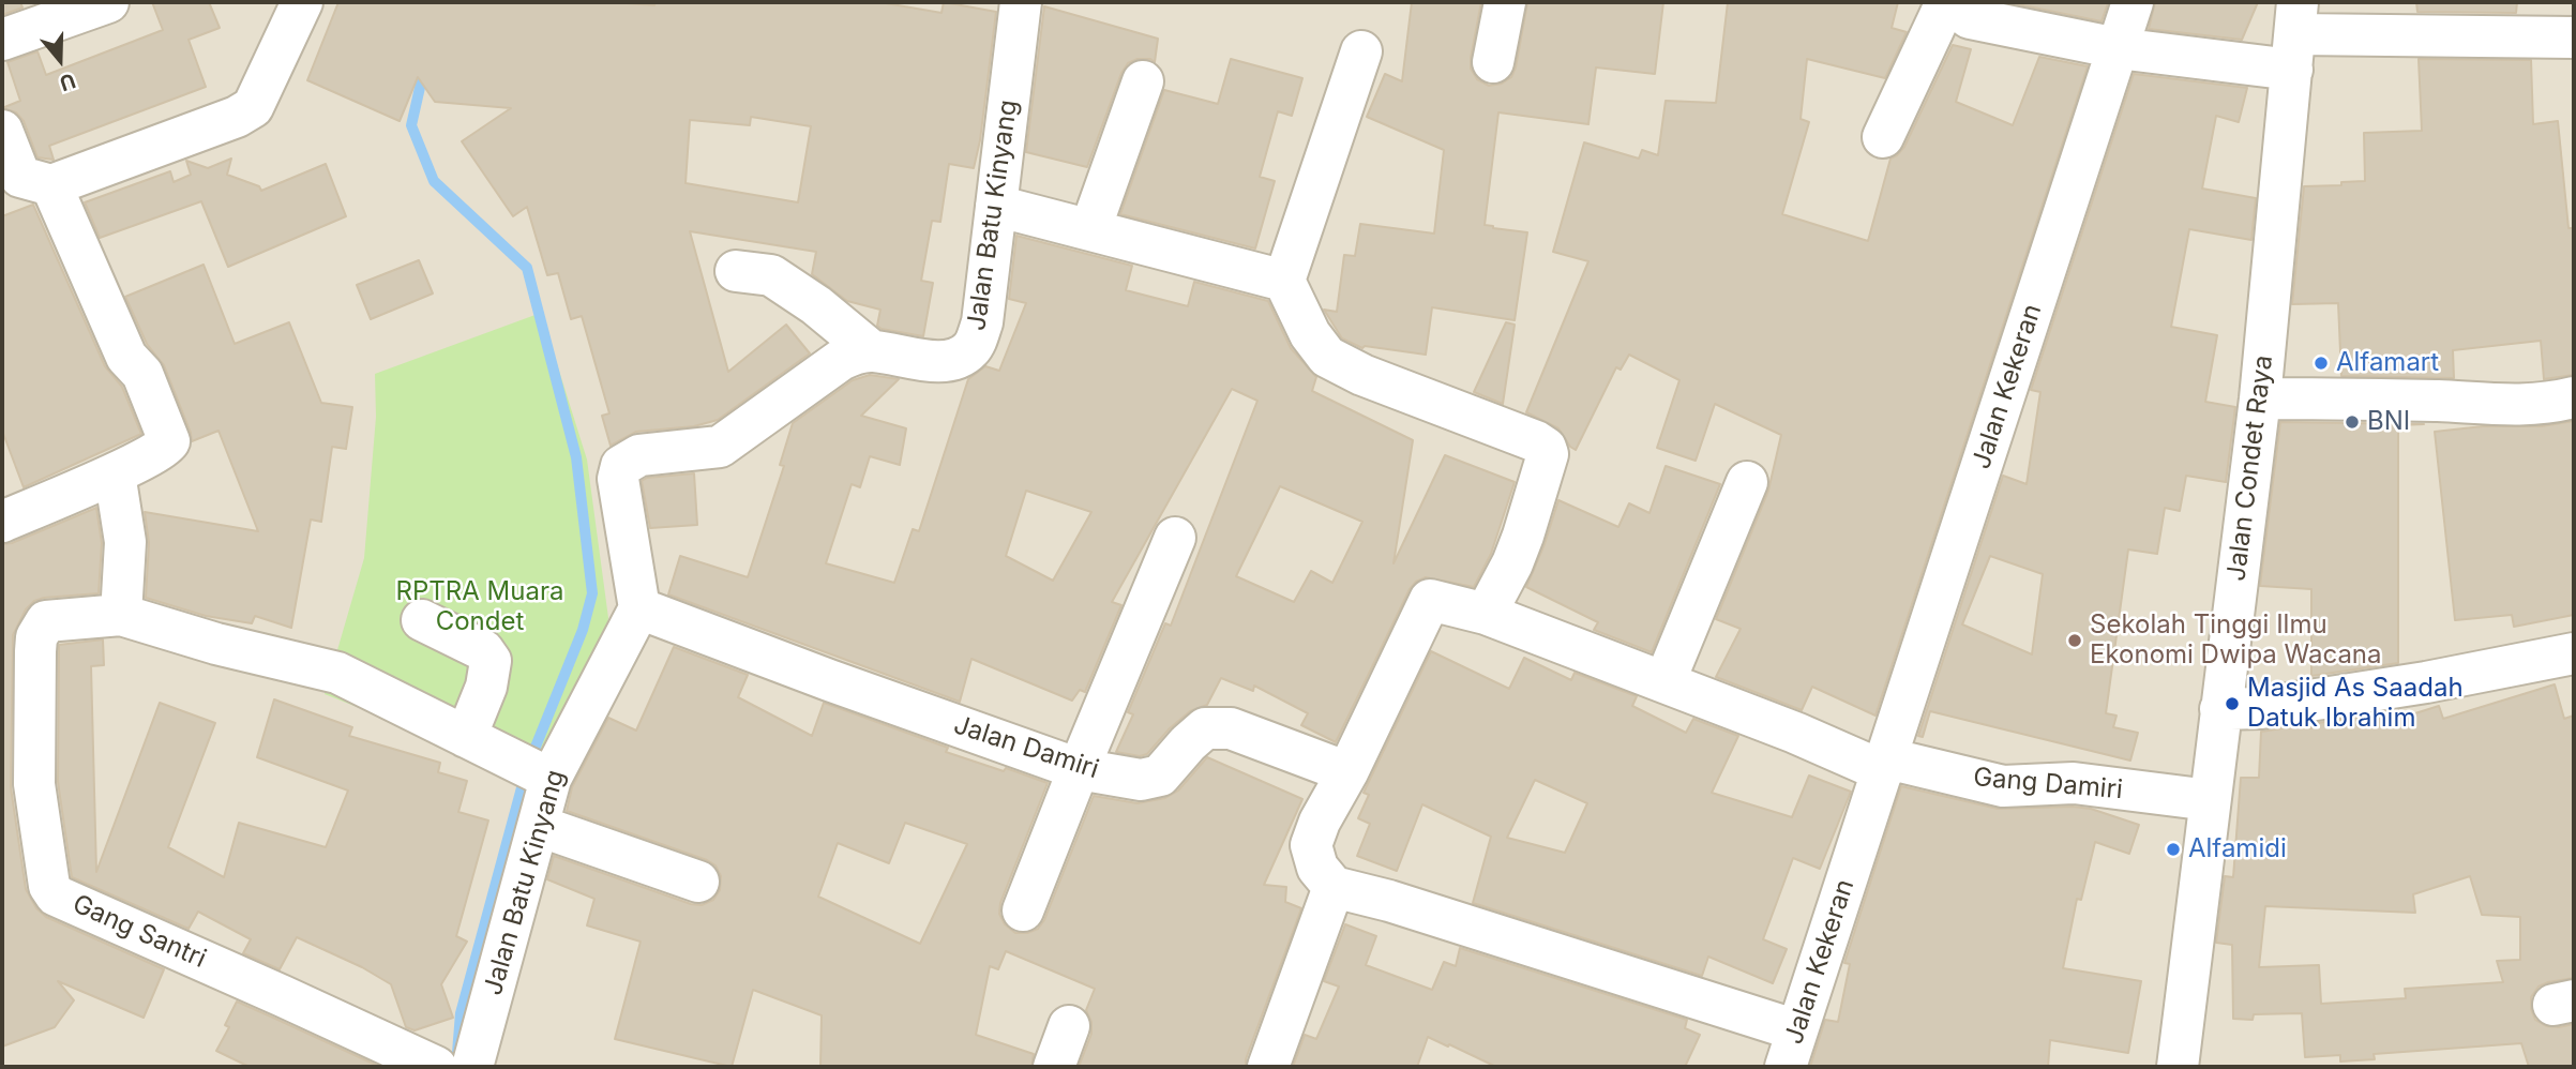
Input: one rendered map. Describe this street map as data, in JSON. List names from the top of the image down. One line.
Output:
{"streets":{"street":["Jalan Batu Kinyang","Jalan Kekeran","Jalan Condet Raya","Jalan Damiri","Gang Damiri","Gang Santri"]},"crossings":[["Jalan Batu Kinyang","Jalan Damiri"],["Jalan Kekeran","Gang Damiri"],["Jalan Condet Raya","Gang Damiri"]],"parks":["RPTRA Muara Condet"],"places":["Alfamart","BNI","Sekolah Tinggi Ilmu Ekonomi Dwipa Wacana","Masjid As Saadah Datuk Ibrahim","Alfamidi"],"north":"bottom"}
